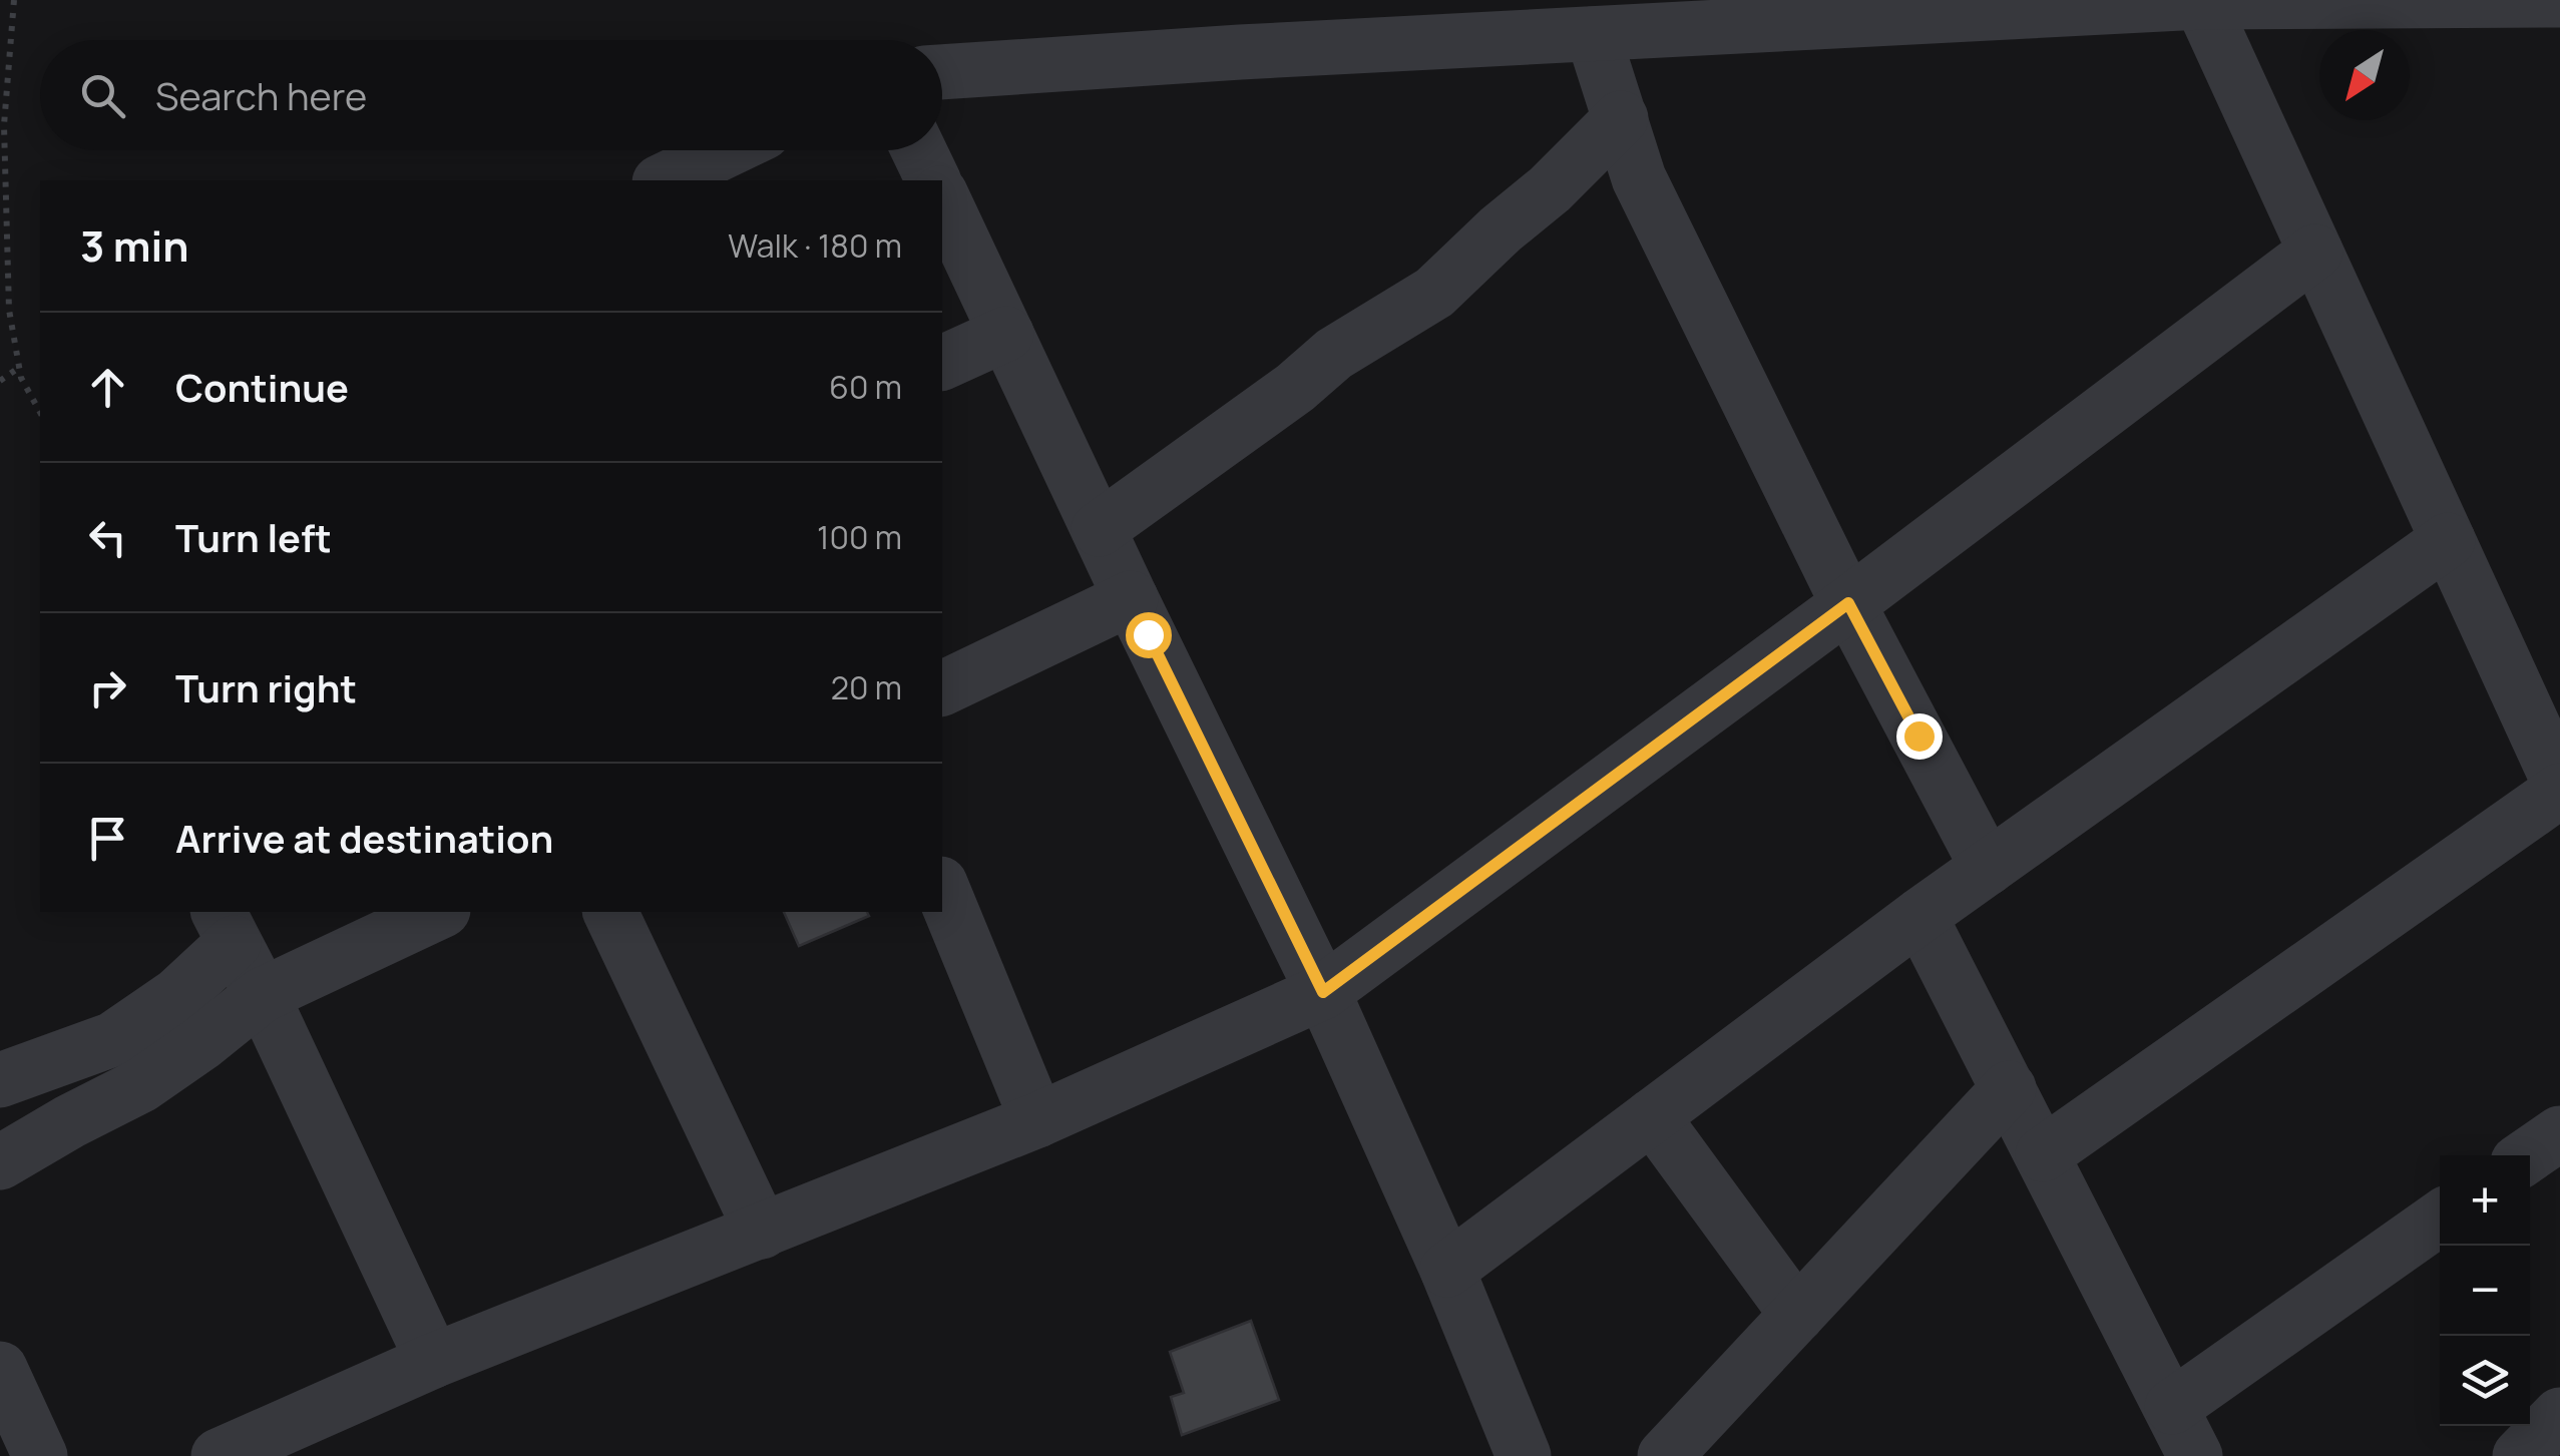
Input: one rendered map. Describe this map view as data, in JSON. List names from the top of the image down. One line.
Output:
{"north":"bottom left","page":{"search":"Search here","heading":["3 min","Walk · 180 m"],"list":[["Continue","60 m"],["Turn left","100 m"],["Turn right","20 m"],"Arrive at destination"],"map_buttons":["+","−"]}}
